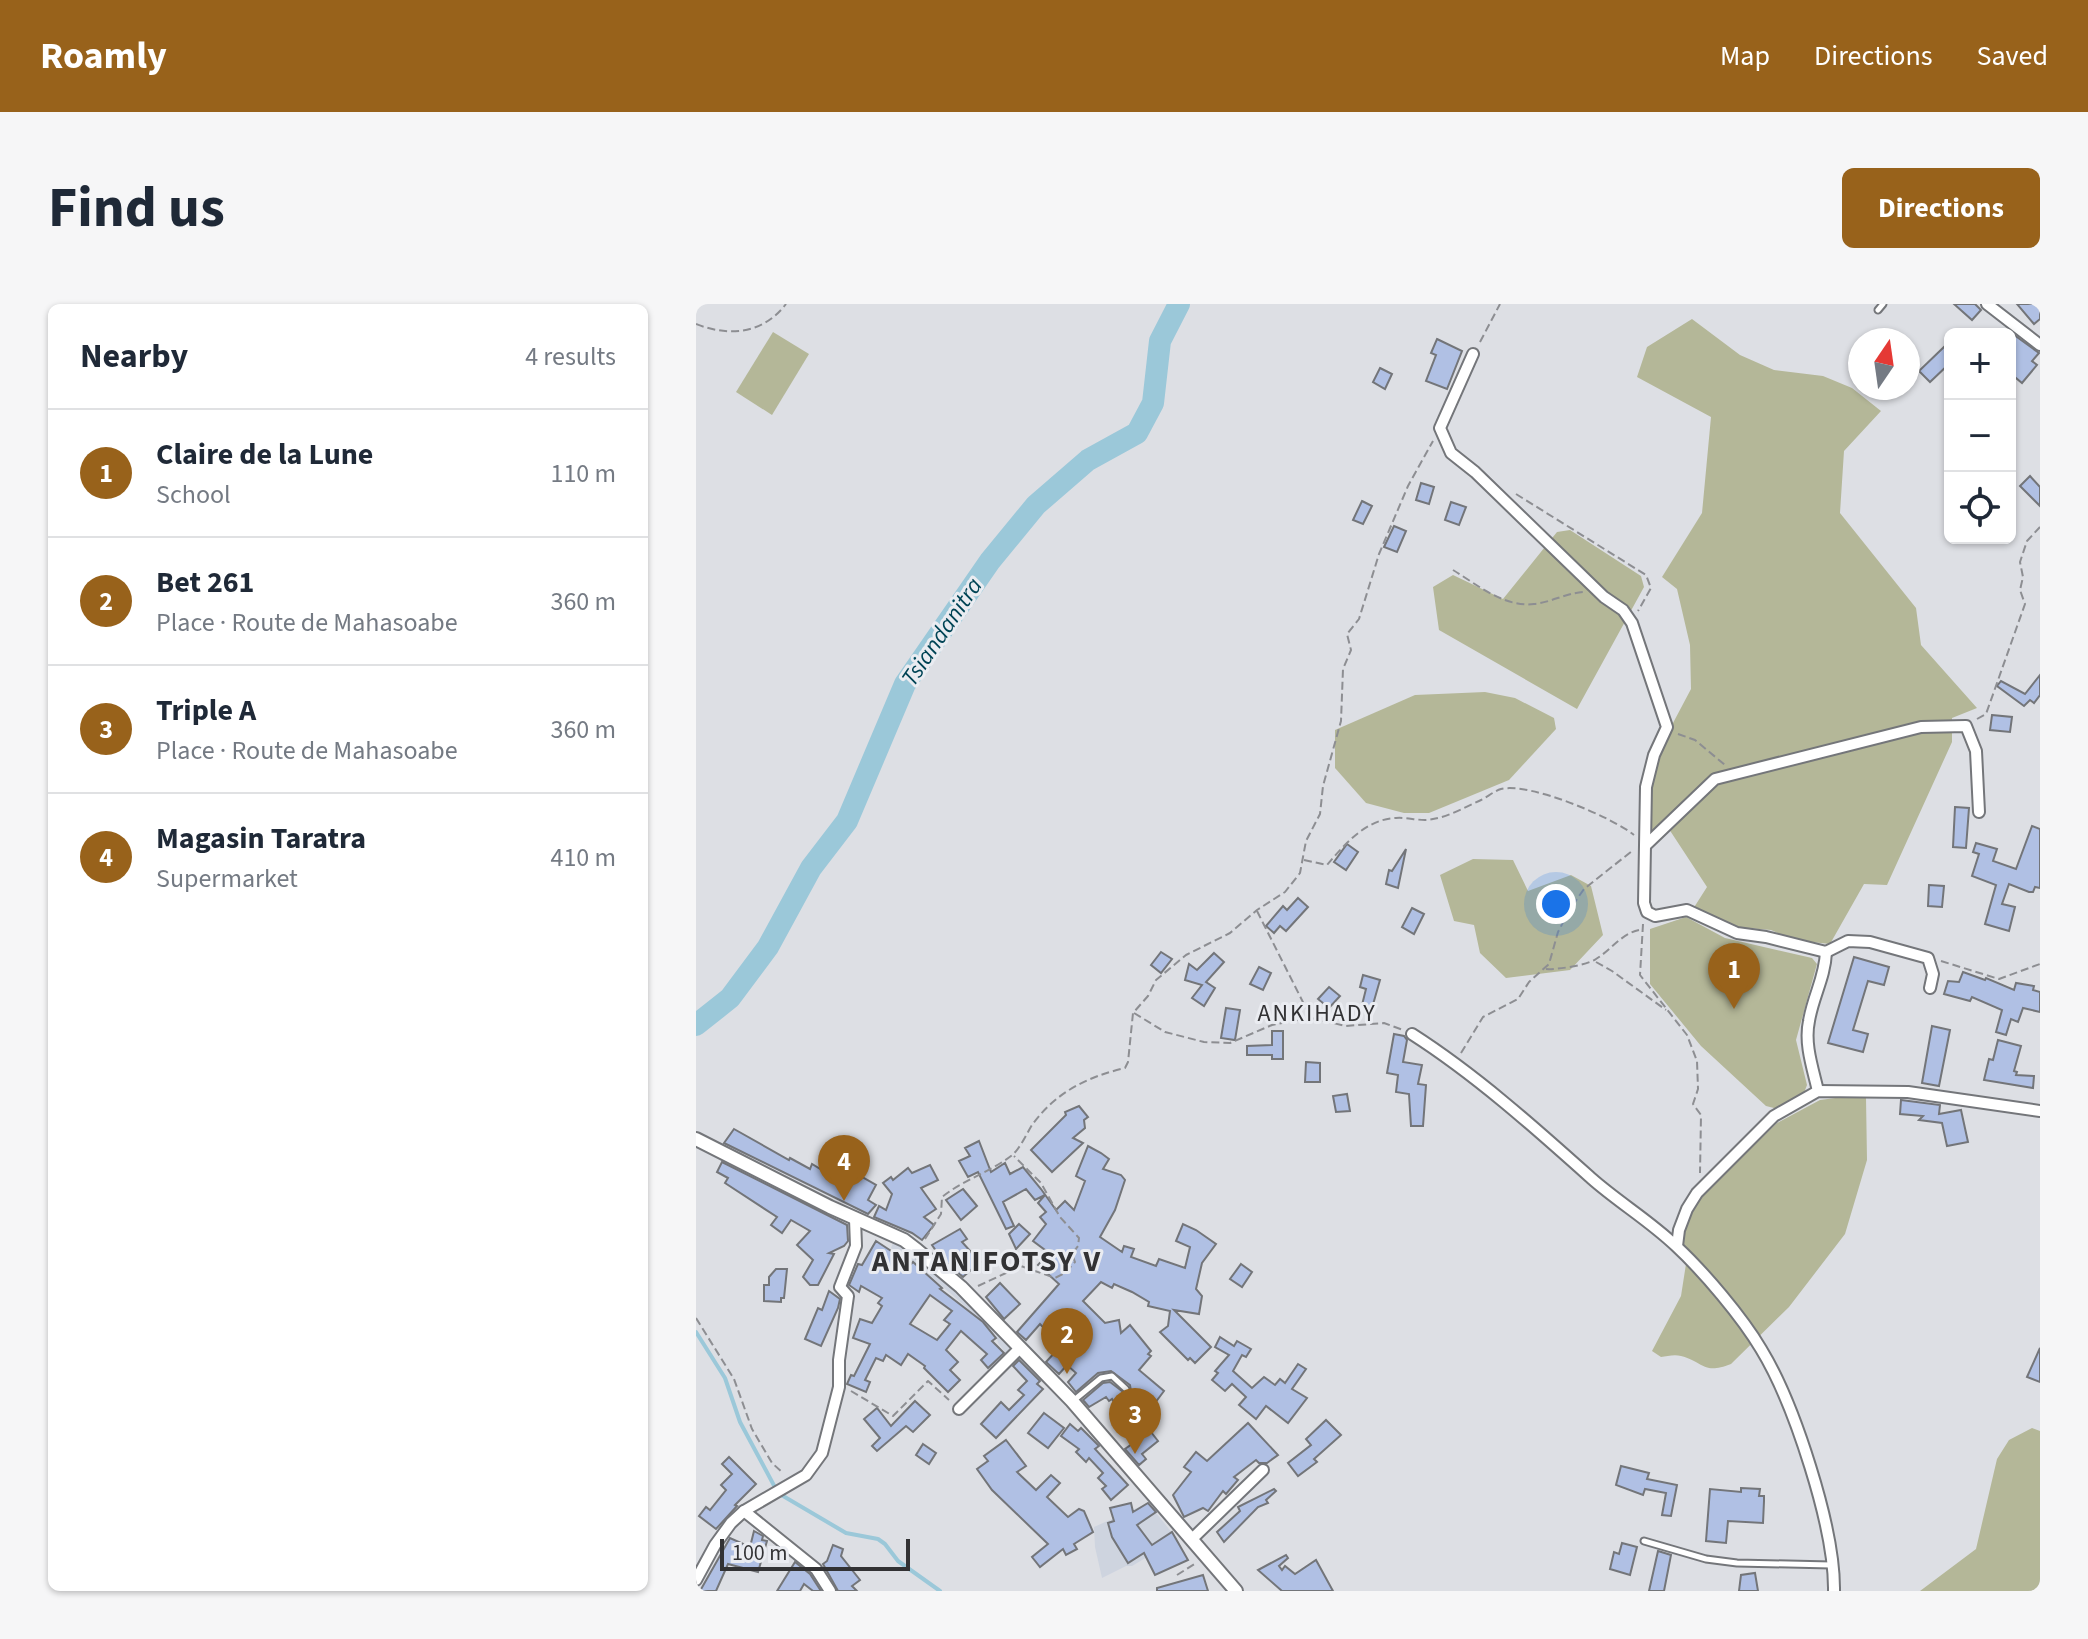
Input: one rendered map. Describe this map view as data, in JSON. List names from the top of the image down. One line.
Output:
{"districts":["ANKIHADY","ANTANIFOTSY V"],"water":["Tsiandanitra"],"scale_bar":"100 m","north":"top","page":{"header":"Roamly","nav":["Map","Directions","Saved"],"buttons":"Directions","title":"Find us","heading":["Nearby","4 results"],"map_buttons":["+","−"],"list":[{"mark":"1","name":"Claire de la Lune","note":"School","value":"110 m"},{"mark":"2","name":"Bet 261","note":"Place · Route de Mahasoabe","value":"360 m"},{"mark":"3","name":"Triple A","note":"Place · Route de Mahasoabe","value":"360 m"},{"mark":"4","name":"Magasin Taratra","note":"Supermarket","value":"410 m"}],"pins":["1","4","2","3"],"scale":"100 m"}}
